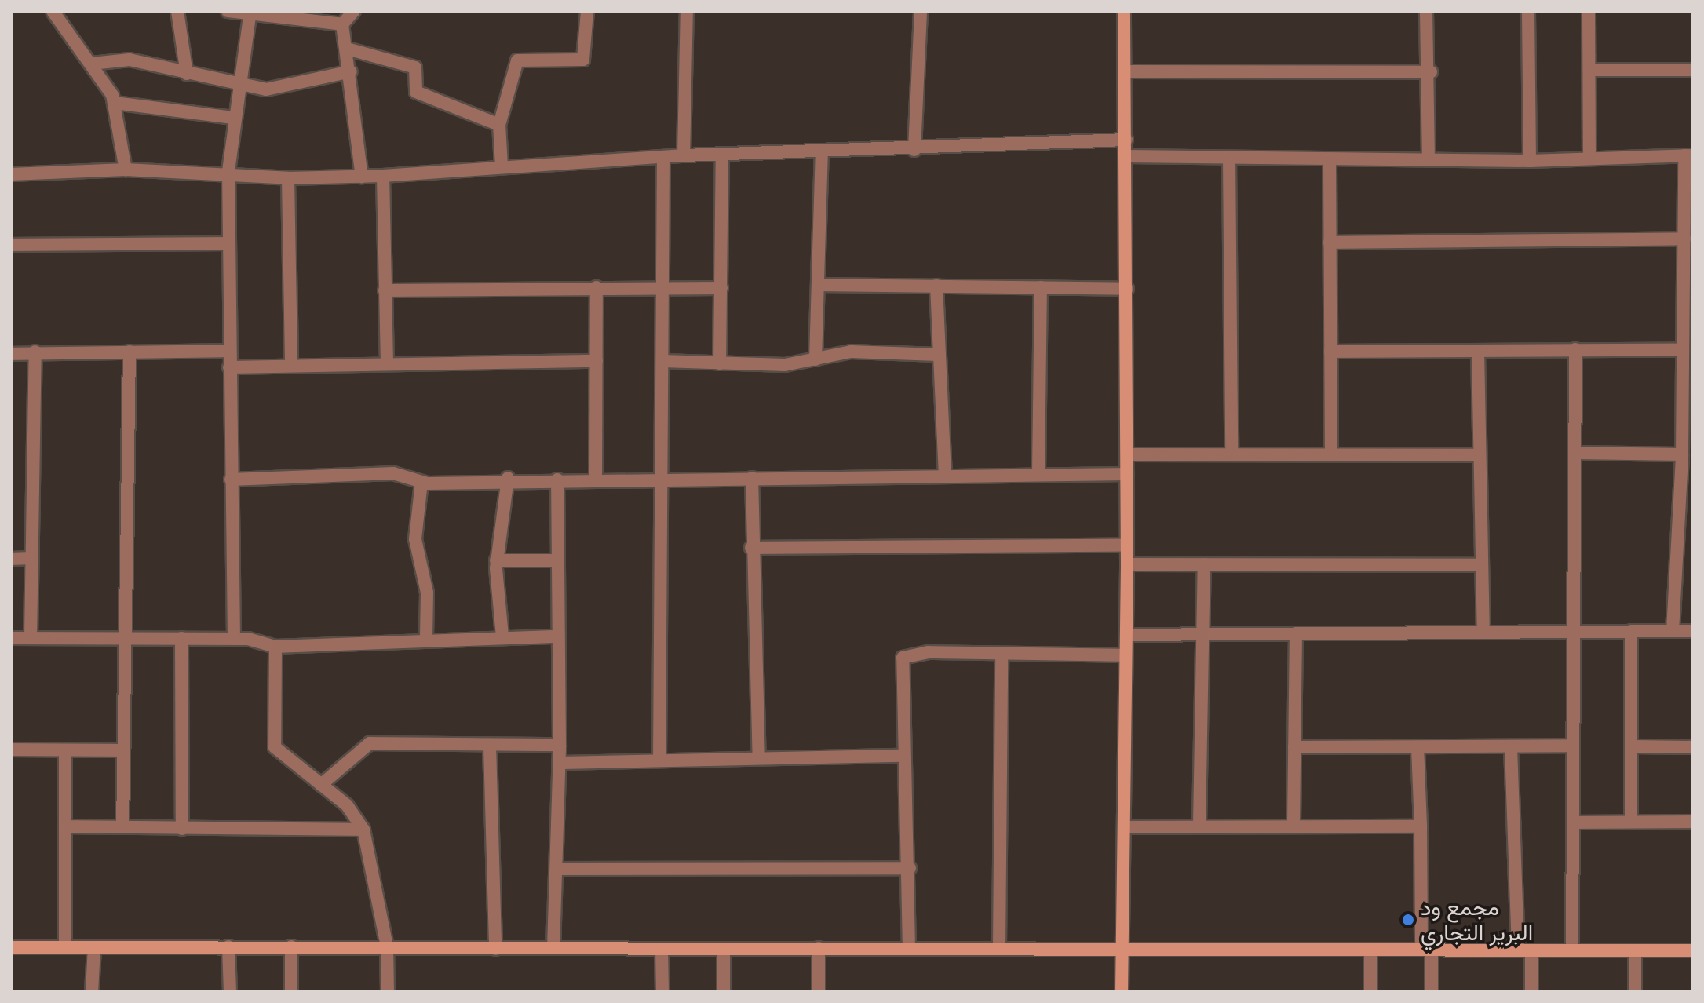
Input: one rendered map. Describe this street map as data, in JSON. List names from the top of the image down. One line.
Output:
{"places":["مجمع ود البرير التجاري"]}
